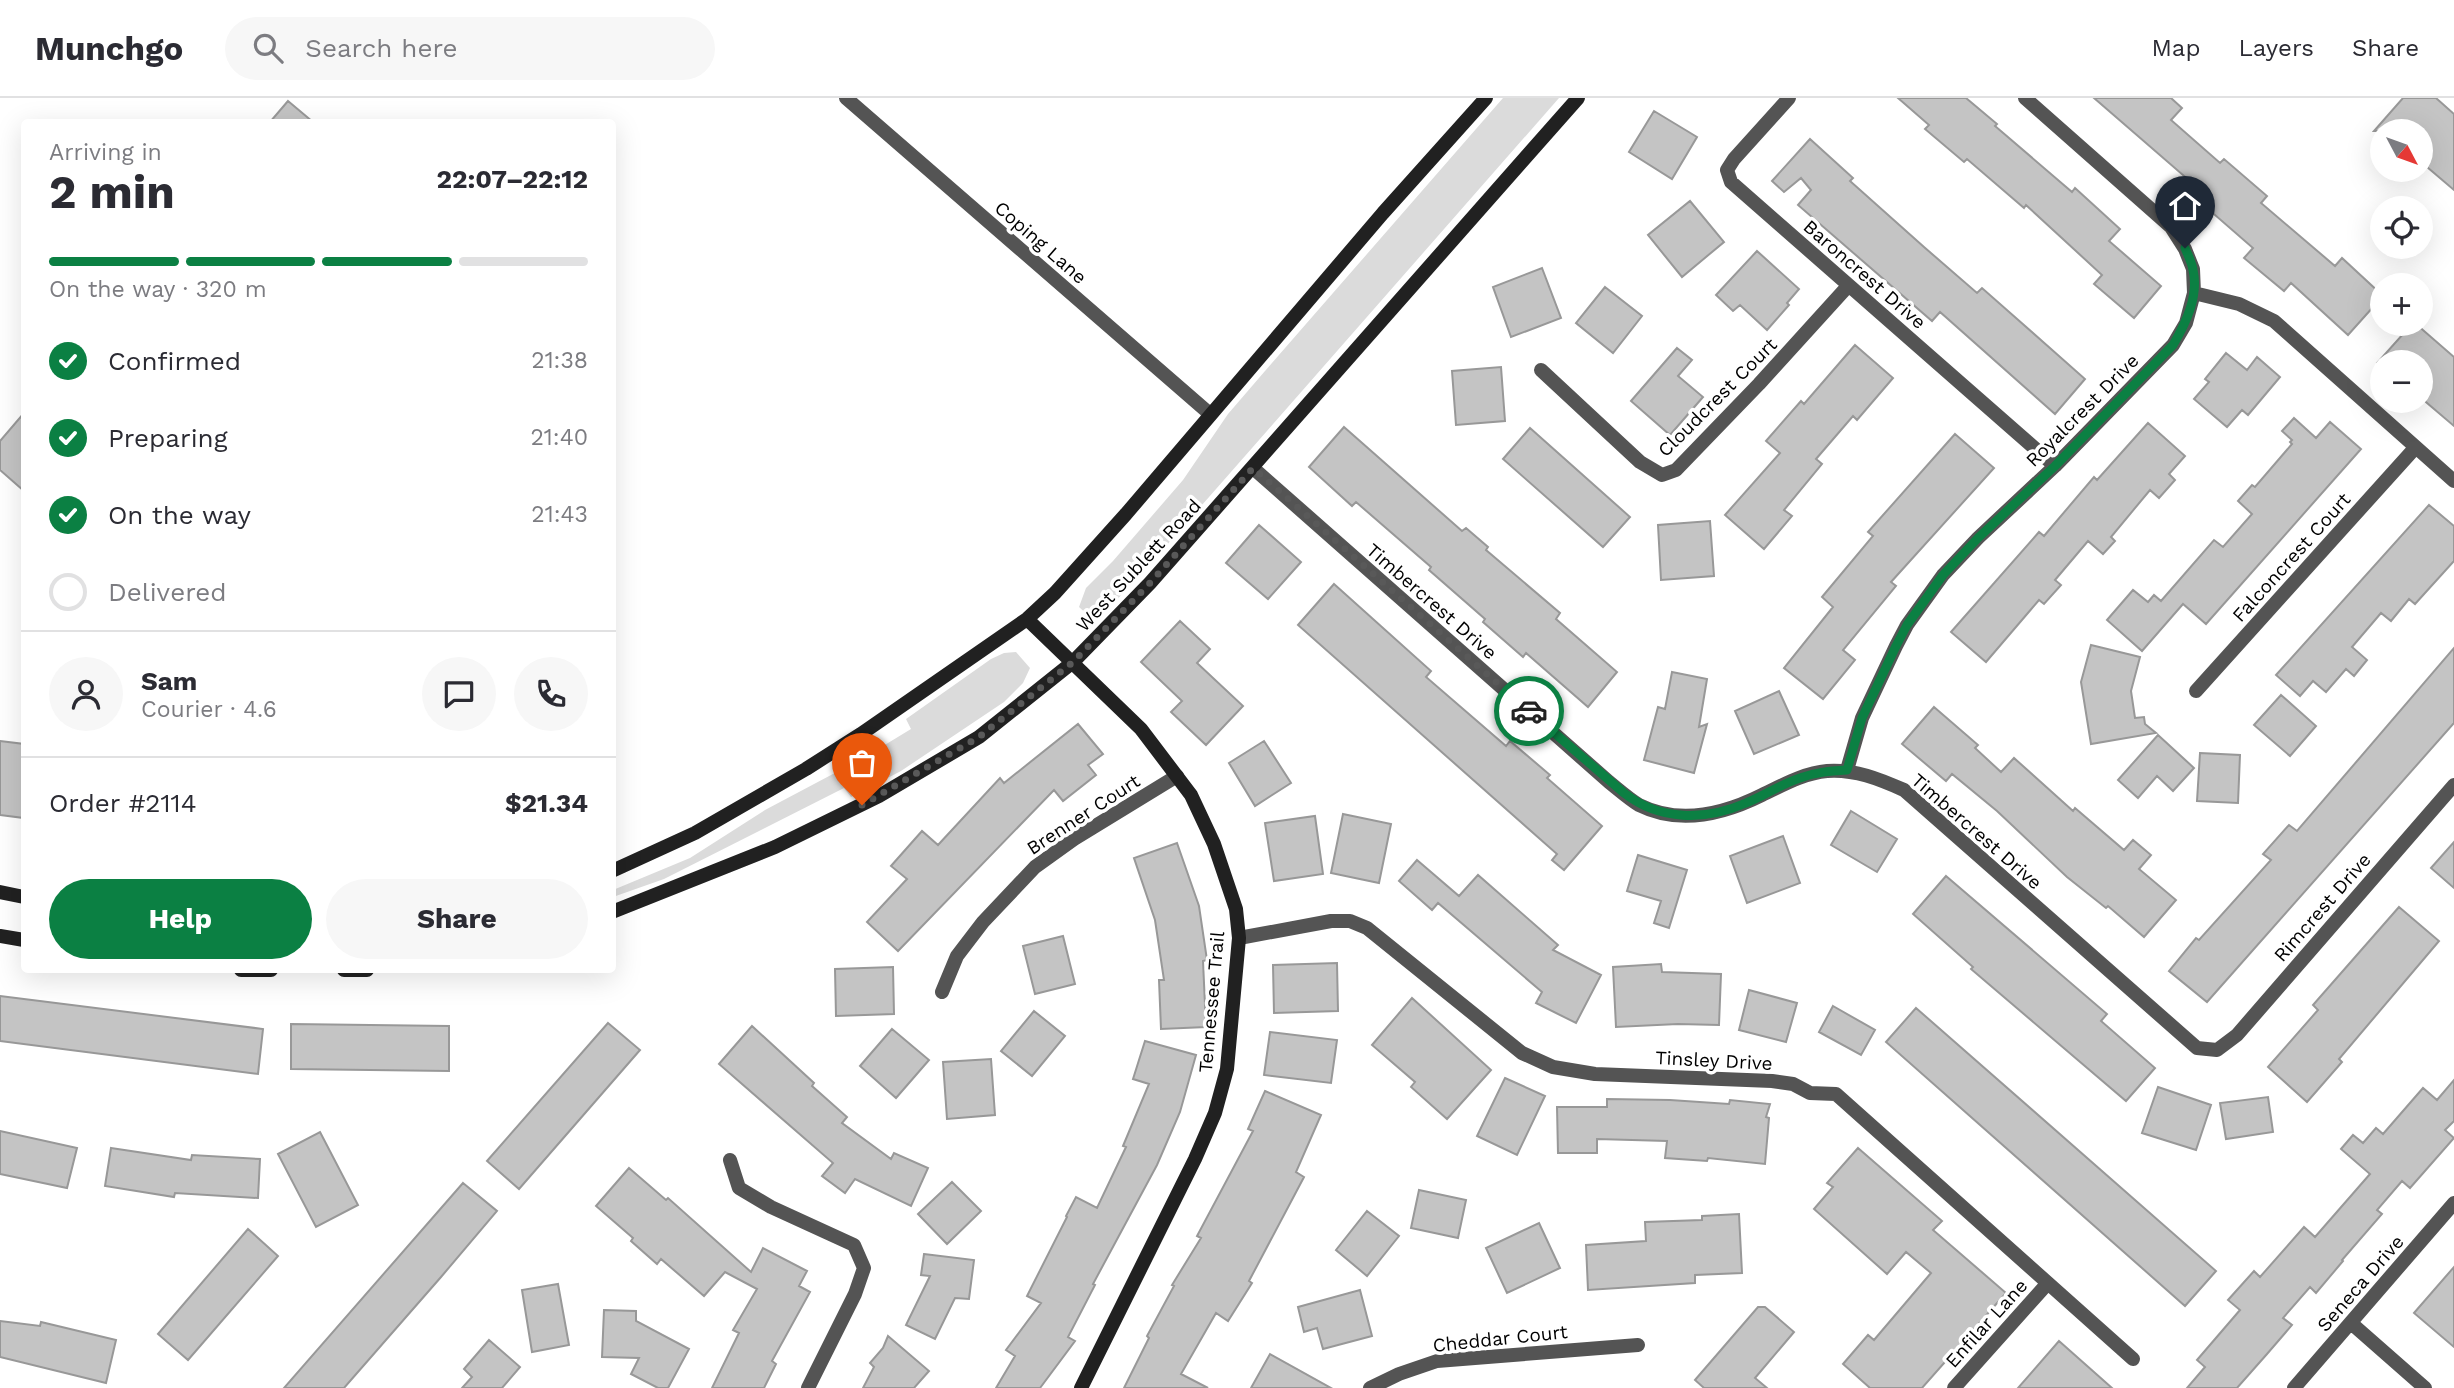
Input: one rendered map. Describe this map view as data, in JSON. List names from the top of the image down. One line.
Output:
{"streets":{"main road":["West Sublett Road","Tennessee Trail"],"street":["Coping Lane","Baroncrest Drive","Cloudcrest Court","Royalcrest Drive","Falconcrest Court","Timbercrest Drive","Brenner Court","Rimcrest Drive","Tinsley Drive","Seneca Drive","Enfilar Lane","Cheddar Court"]},"crossings":[["Baroncrest Drive","Cloudcrest Court"],["Baroncrest Drive","Royalcrest Drive"],["Royalcrest Drive","Timbercrest Drive"],["West Sublett Road","Timbercrest Drive"],["West Sublett Road","Tennessee Trail"],["Timbercrest Drive","Rimcrest Drive"],["Brenner Court","Tennessee Trail"],["Tennessee Trail","Tinsley Drive"],["Tinsley Drive","Enfilar Lane"]],"north":"bottom right","page":{"header":"Munchgo","search":"Search here","nav":["Map","Layers","Share"],"map_buttons":["+","−"],"heading":["2 min","Arriving in","22:07–22:12"],"panel":["Sam","Courier · 4.6","Order #2114","$21.34"],"bar":"On the way · 320 m","list":[["Confirmed","21:38"],["Preparing","21:40"],["On the way","21:43"],"Delivered"],"buttons":["Help","Share"]}}
